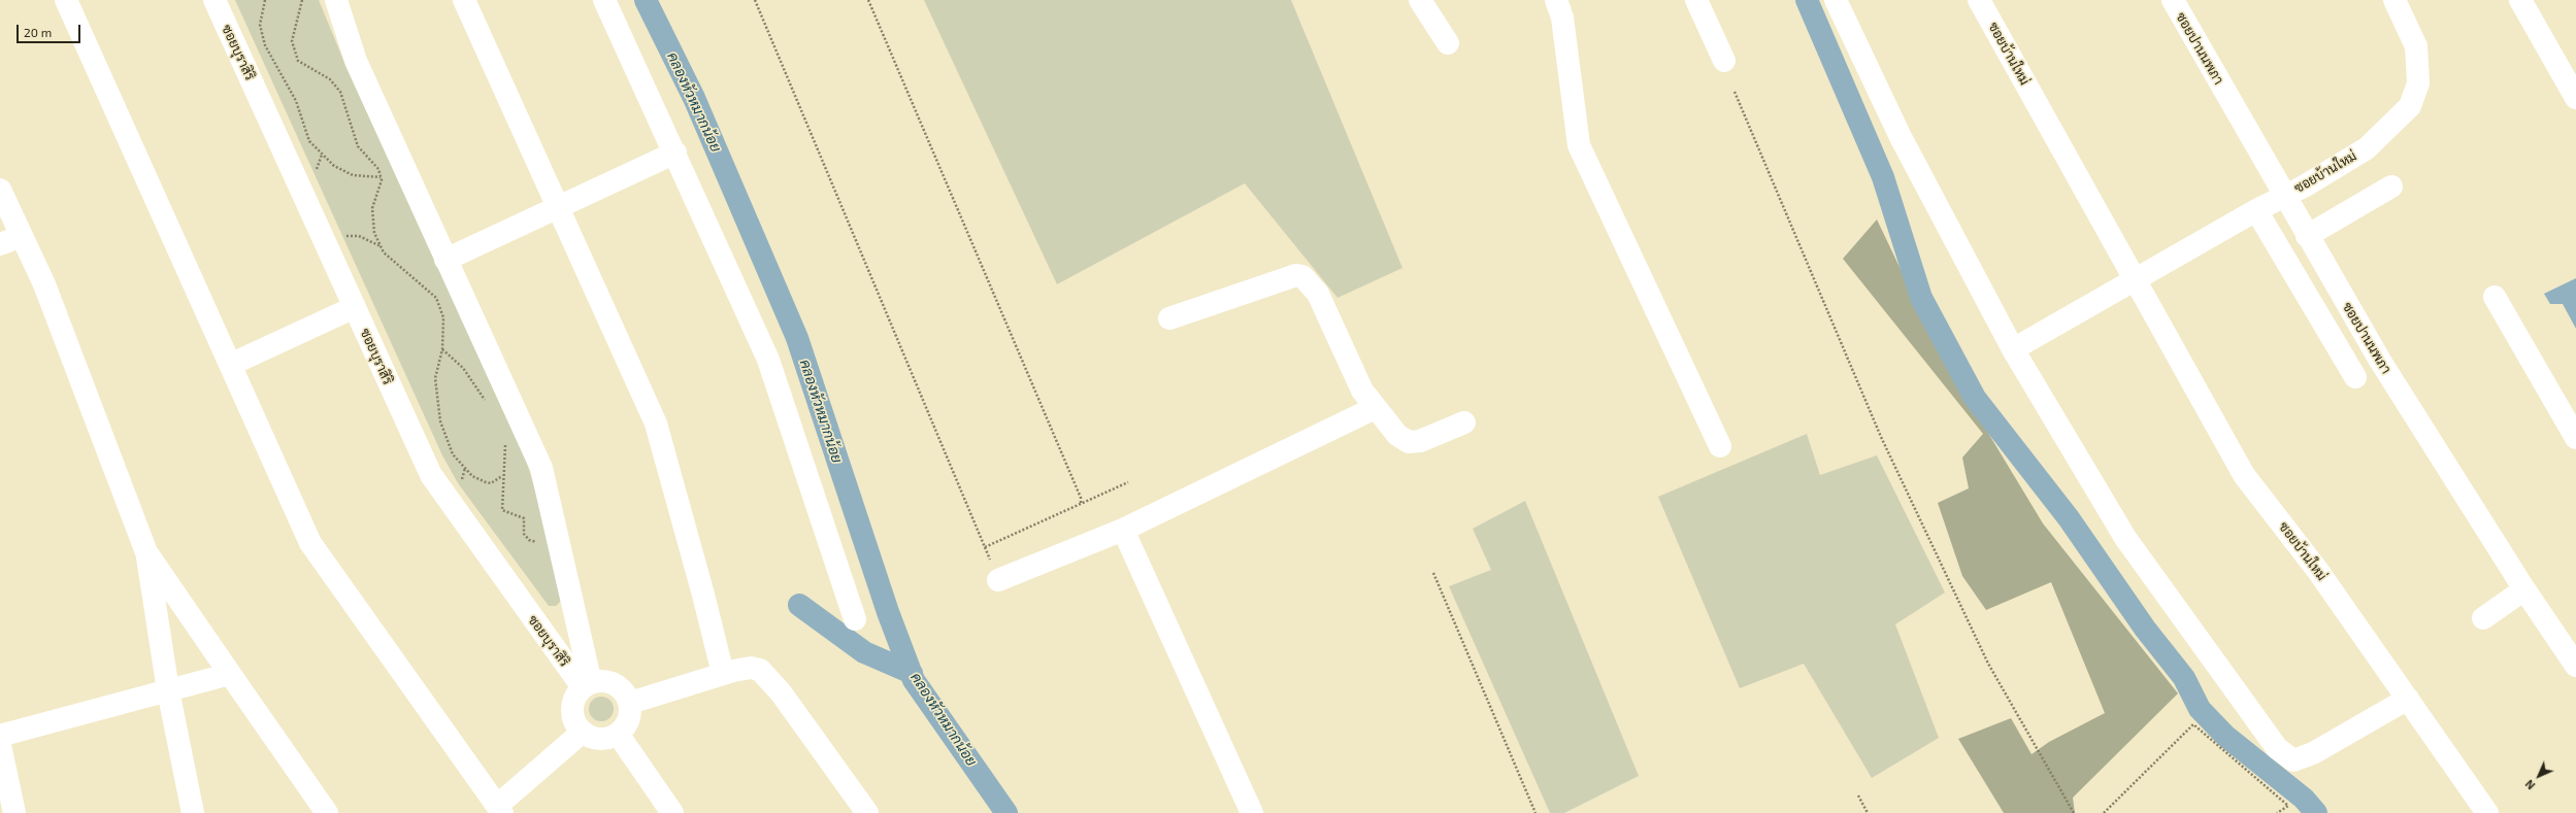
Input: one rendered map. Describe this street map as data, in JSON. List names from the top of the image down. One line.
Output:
{"streets":{"street":["ซอยปานนพภา","ซอยบุราสิริ","ซอยบ้านใหม่"]},"crossings":[["ซอยปานนพภา","ซอยบ้านใหม่"]],"water":["คลองหัวหมากน้อย"],"scale_bar":"20 m","north":"bottom left"}
